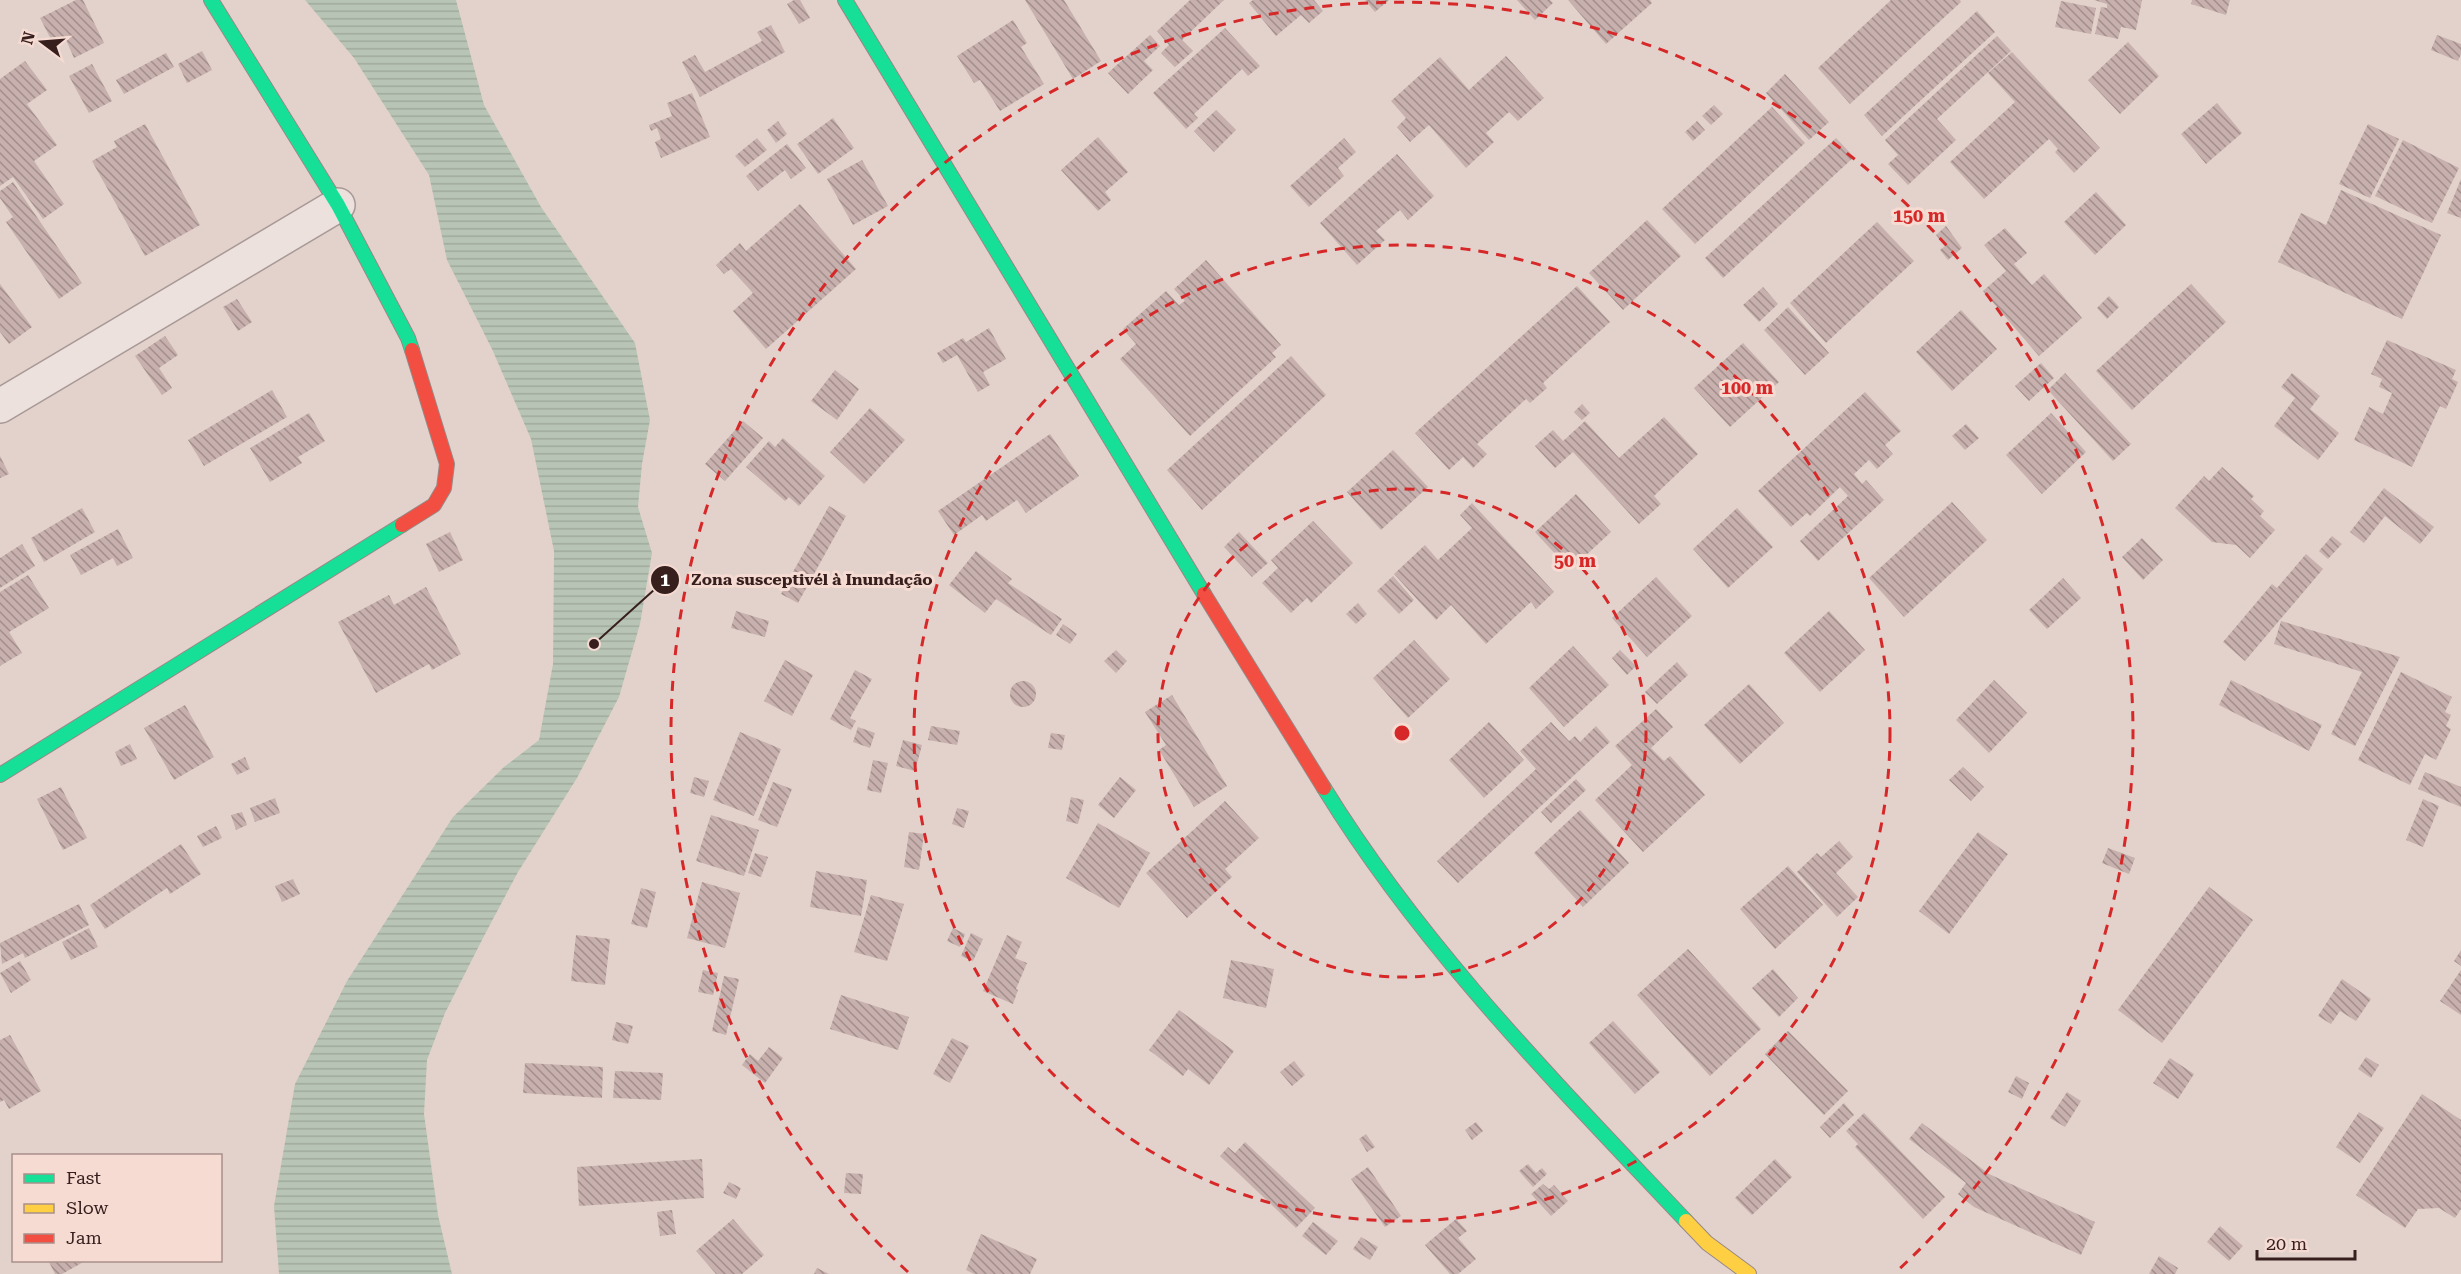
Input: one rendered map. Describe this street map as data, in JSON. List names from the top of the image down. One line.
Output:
{"places":["Zona susceptivél à Inundação"],"legend":["Fast","Slow","Jam"],"scale_bar":"20 m","north":"left","rings":["150 m","100 m","50 m"]}
